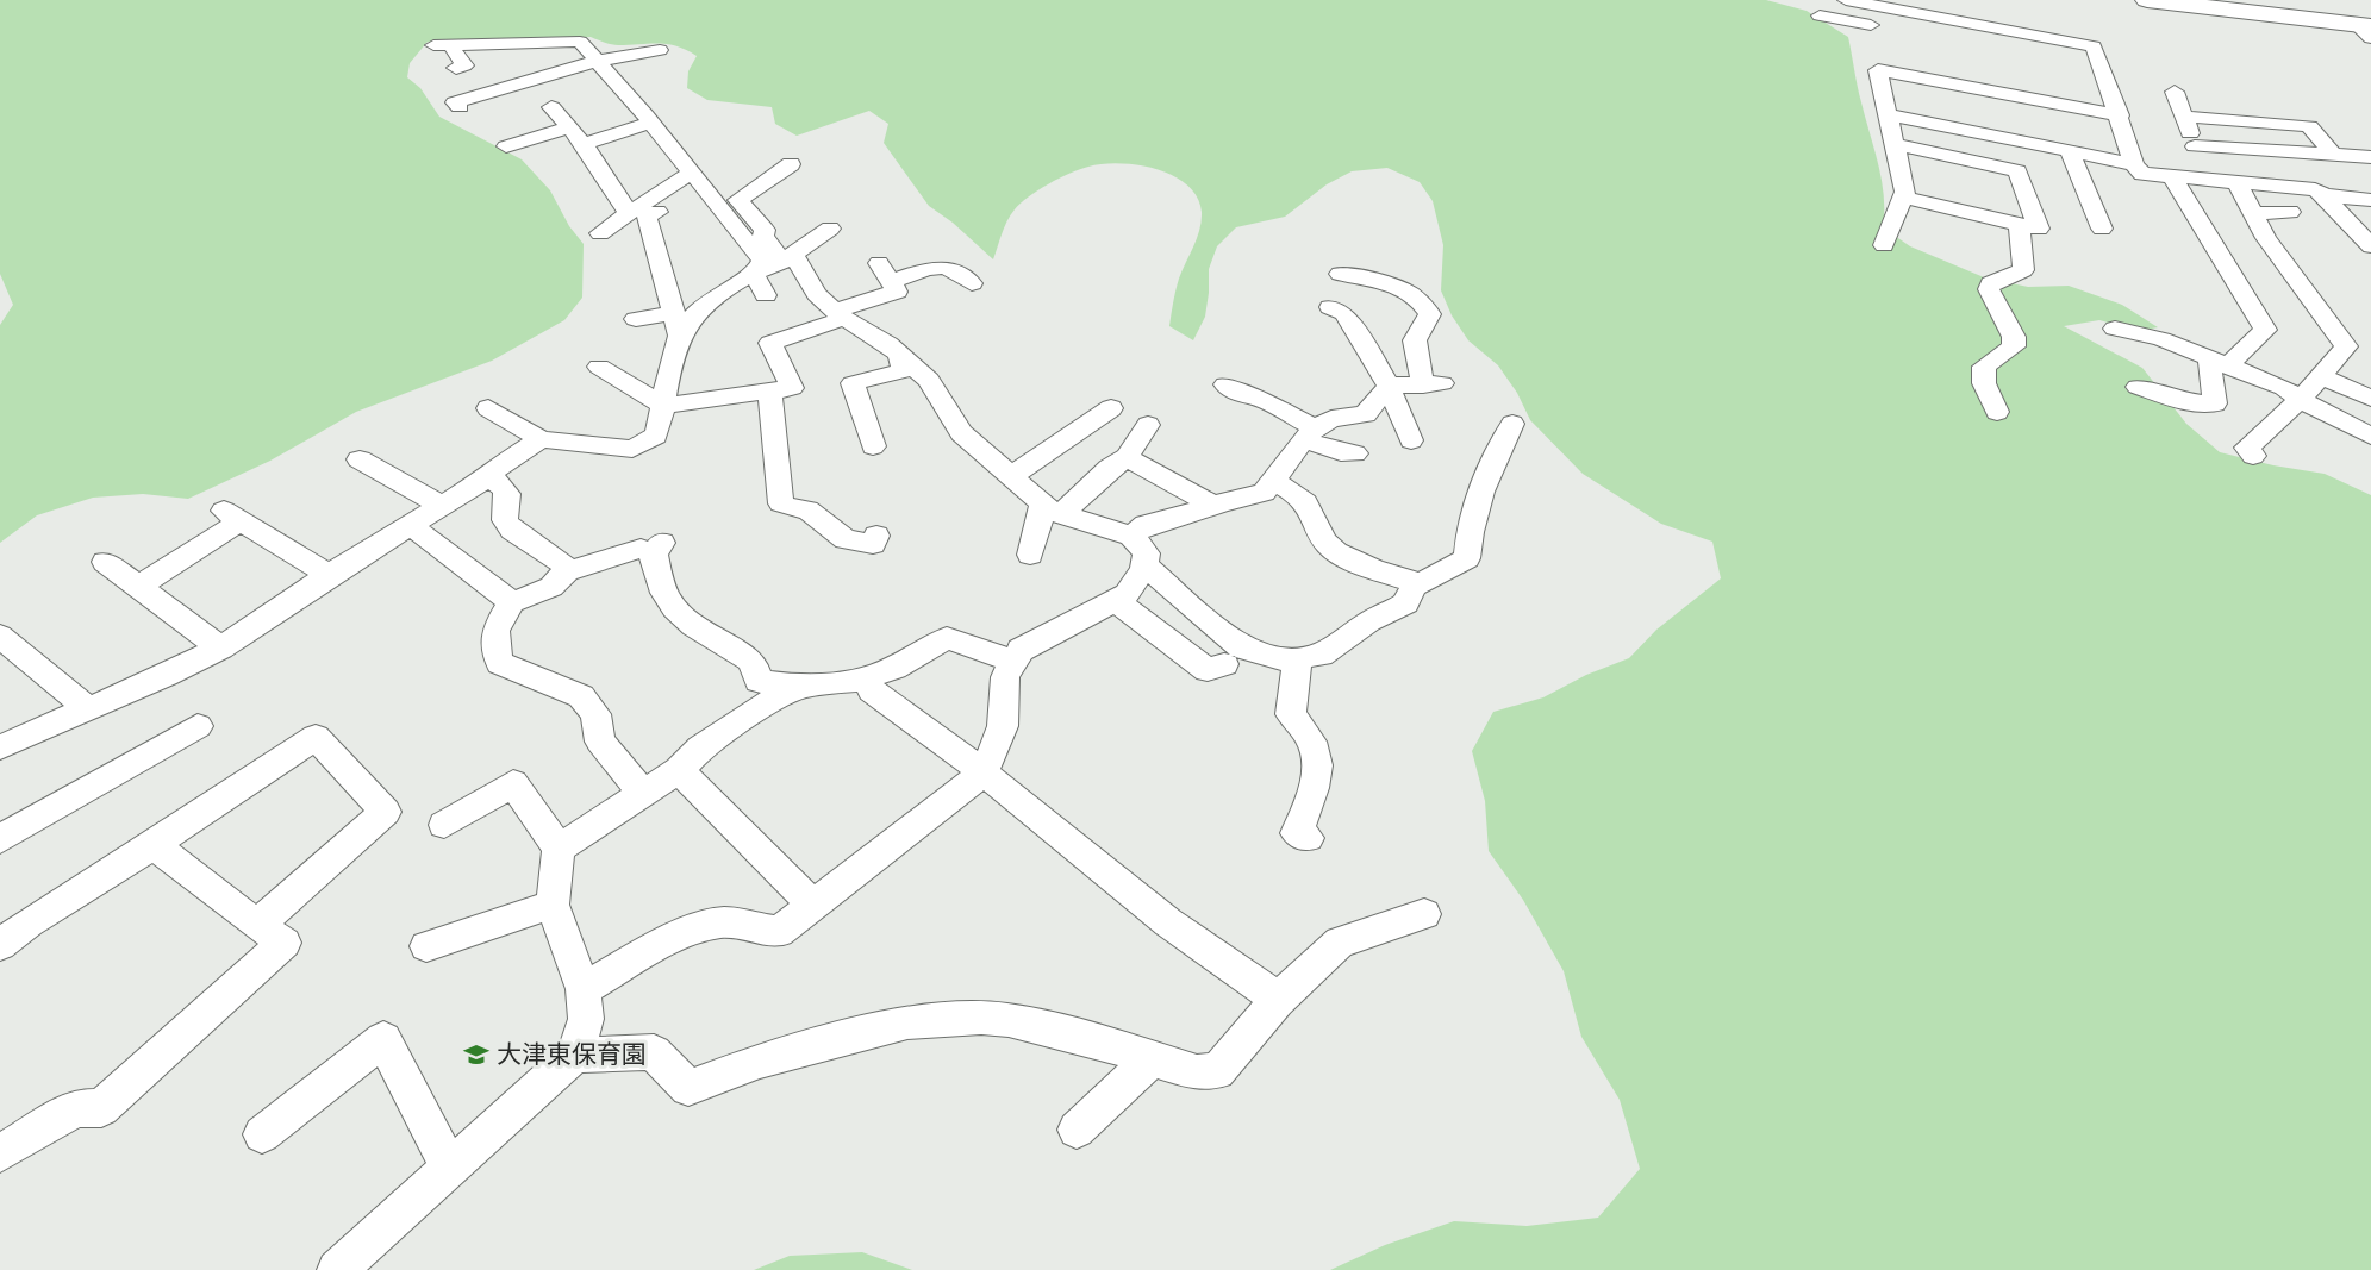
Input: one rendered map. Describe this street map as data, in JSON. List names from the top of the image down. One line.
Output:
{"places":{"school or university":["大津東保育園"]}}
